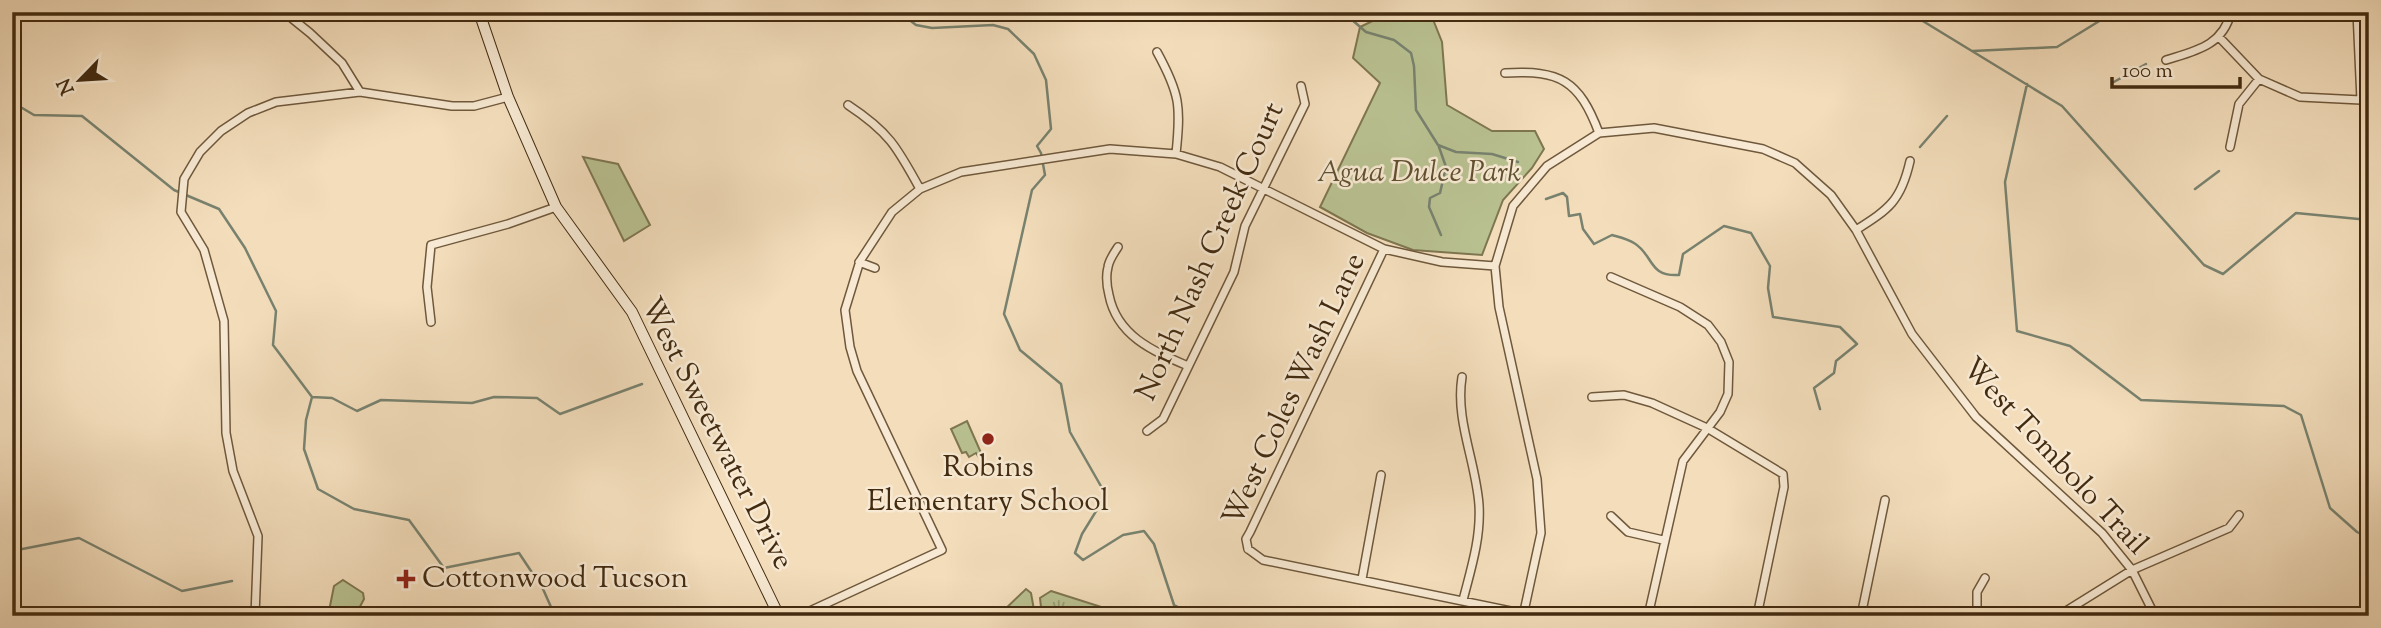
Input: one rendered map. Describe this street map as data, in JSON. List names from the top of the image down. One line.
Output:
{"streets":{"street":["North Nash Creek Court","West Coles Wash Lane","West Sweetwater Drive","West Tombolo Trail"]},"parks":["Agua Dulce Park"],"places":{"other":["Robins Elementary School"],"health":["Cottonwood Tucson"]},"scale_bar":"100 m","north":"bottom left"}
